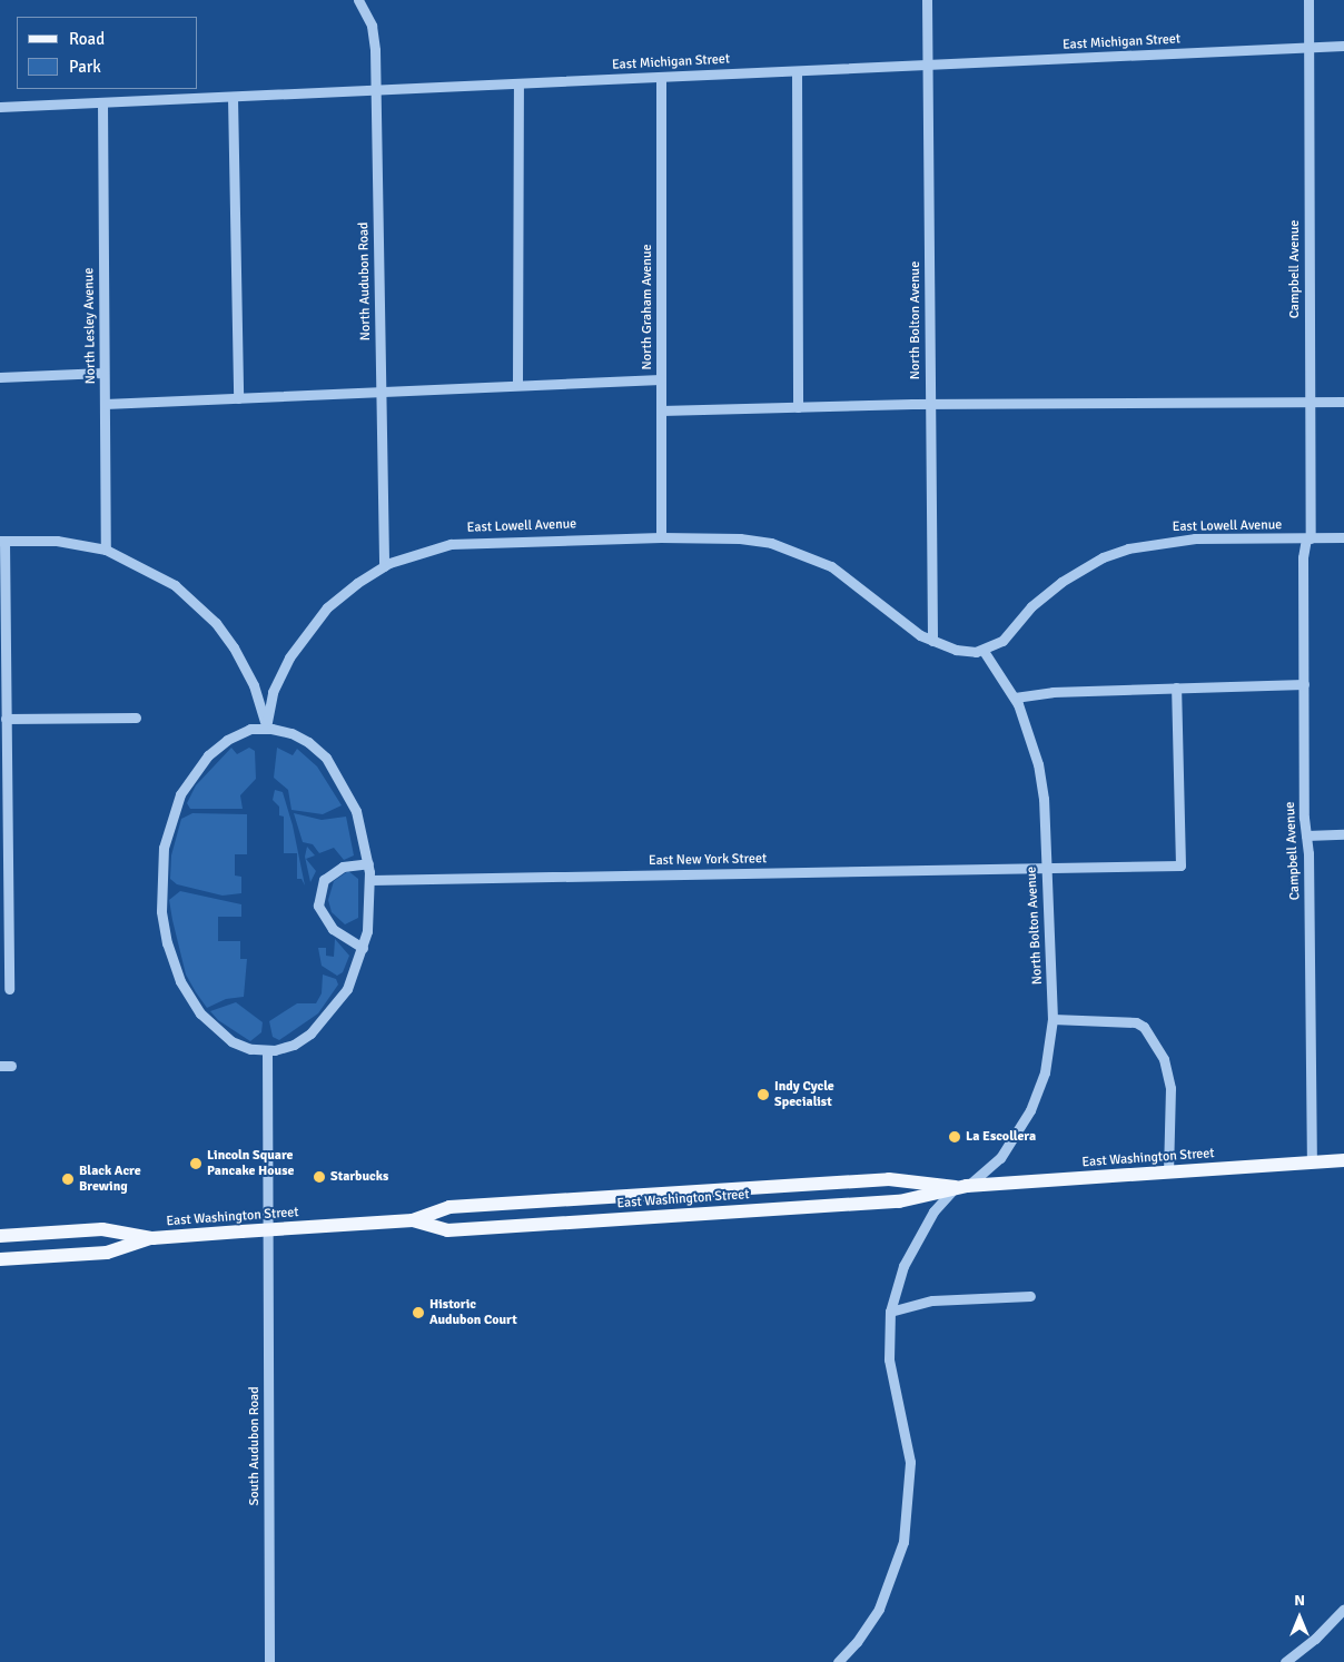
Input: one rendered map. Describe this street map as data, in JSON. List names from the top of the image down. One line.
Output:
{"streets":{"main road":["East Washington Street"],"street":["East Michigan Street","Campbell Avenue","North Audubon Road","North Graham Avenue","North Bolton Avenue","North Lesley Avenue","East Lowell Avenue","East New York Street","South Audubon Road"]},"crossings":[["East Michigan Street","Campbell Avenue"],["East Michigan Street","North Audubon Road"],["East Michigan Street","North Graham Avenue"],["East Michigan Street","North Bolton Avenue"],["East Michigan Street","North Lesley Avenue"],["Campbell Avenue","East Lowell Avenue"],["Campbell Avenue","East Washington Street"],["North Audubon Road","East Lowell Avenue"],["North Graham Avenue","East Lowell Avenue"],["North Bolton Avenue","East Lowell Avenue"],["North Bolton Avenue","East New York Street"],["North Bolton Avenue","East Washington Street"],["East Washington Street","South Audubon Road"]],"places":["Indy Cycle Specialist","La Escollera","Lincoln Square Pancake House","Starbucks","Black Acre Brewing","Historic Audubon Court"],"legend":["Road","Park"],"north":"top"}
